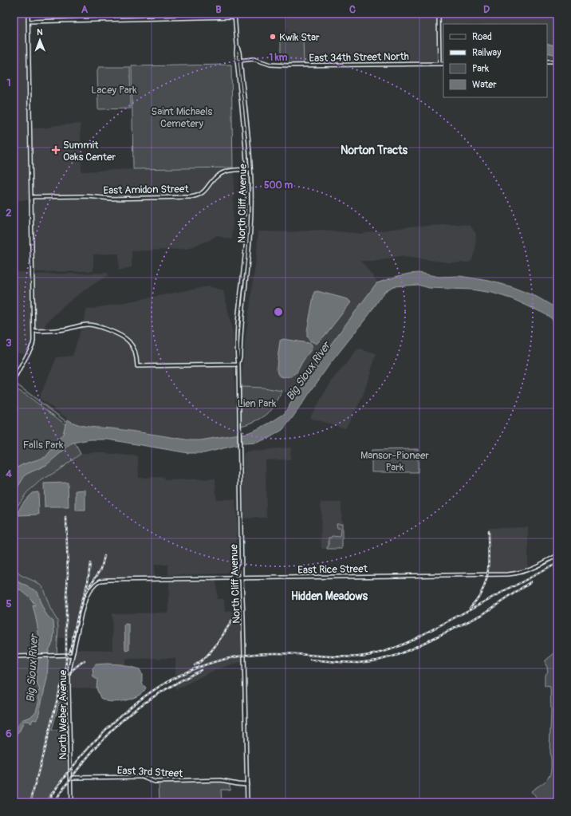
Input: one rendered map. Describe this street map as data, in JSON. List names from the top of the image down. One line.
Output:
{"streets":{"main road":["East 34th Street North","East Amidon Street","North Cliff Avenue","East Rice Street","North Weber Avenue","East 3rd Street"]},"crossings":[["East 34th Street North","North Cliff Avenue"],["East Amidon Street","North Cliff Avenue"],["North Cliff Avenue","East Rice Street"],["North Cliff Avenue","East 3rd Street"],["East Rice Street","North Weber Avenue"],["North Weber Avenue","East 3rd Street"]],"districts":["Norton Tracts","Hidden Meadows"],"water":["Big Sioux River"],"parks":["Lacey Park","Saint Michaels Cemetery","Lien Park","Falls Park","Mansor-Pioneer Park"],"places":{"other":["Kwik Star"],"health":["Summit Oaks Center"]},"legend":["Road","Railway","Park","Water"],"north":"top","grid":{"columns":["A","B","C","D"],"rows":["1","2","3","4","5","6"]},"rings":["1 km","500 m"]}
